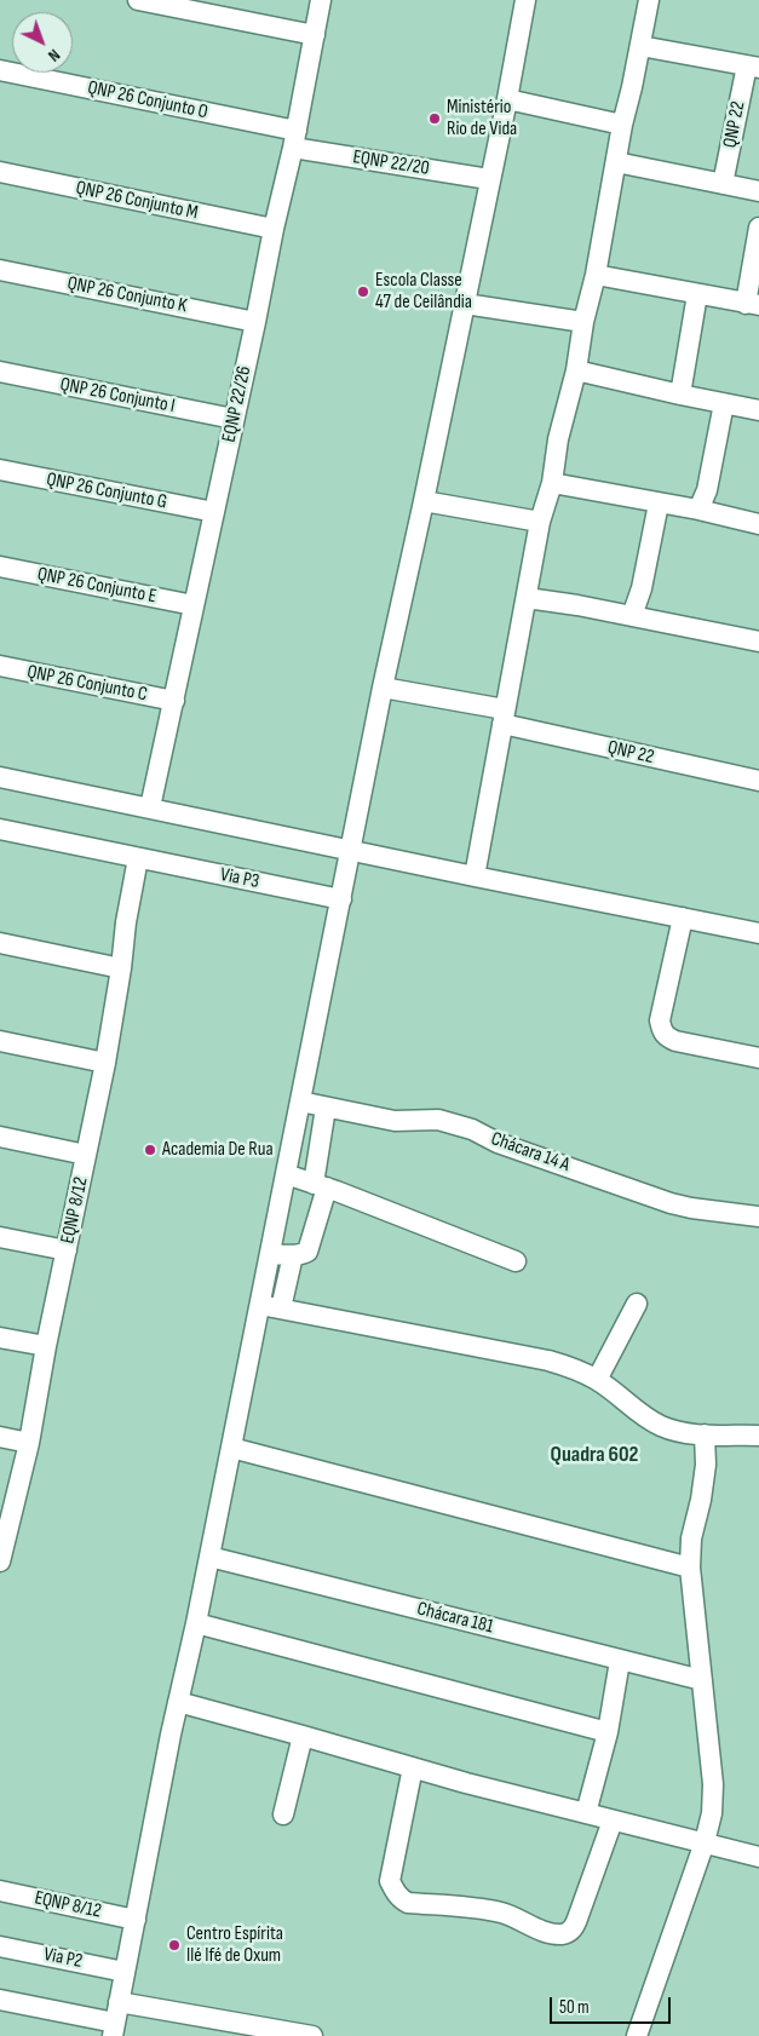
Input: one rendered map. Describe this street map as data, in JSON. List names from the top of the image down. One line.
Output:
{"streets":{"street":["QNP 26 Conjunto O","QNP 22","EQNP 22/20","QNP 26 Conjunto M","QNP 26 Conjunto K","QNP 26 Conjunto I","EQNP 22/26","QNP 26 Conjunto G","QNP 26 Conjunto E","QNP 26 Conjunto C","Via P3","Chácara 14 A","EQNP 8/12","Chácara 181","Via P2"]},"crossings":[["QNP 26 Conjunto O","EQNP 22/20"],["QNP 26 Conjunto O","EQNP 22/26"],["EQNP 22/20","EQNP 22/26"],["QNP 26 Conjunto M","EQNP 22/26"],["QNP 26 Conjunto K","EQNP 22/26"],["QNP 26 Conjunto I","EQNP 22/26"],["EQNP 22/26","QNP 26 Conjunto G"],["EQNP 22/26","QNP 26 Conjunto E"],["EQNP 22/26","QNP 26 Conjunto C"],["Via P3","EQNP 8/12"]],"districts":["Quadra 602"],"places":["Ministério Rio de Vida","Escola Classe 47 de Ceilândia","Academia De Rua","Centro Espírita Ilé Ifé de Oxum"],"scale_bar":"50 m","north":"bottom right"}
